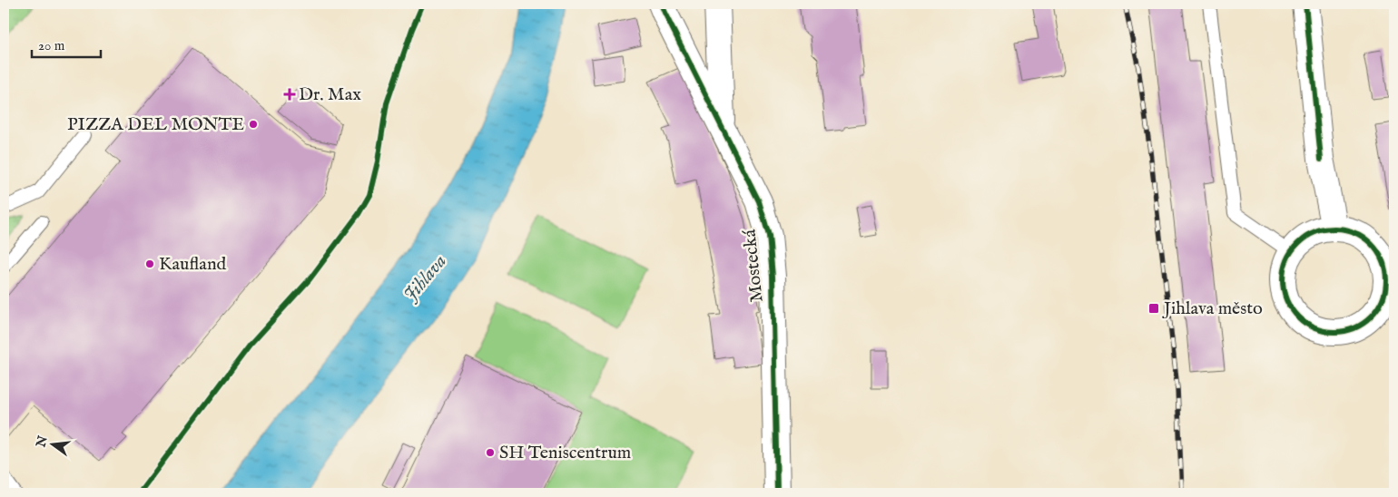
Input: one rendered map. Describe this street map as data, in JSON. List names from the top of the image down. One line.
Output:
{"streets":{"street":["Mostecká"]},"water":["Jihlava"],"places":{"health":["Dr. Max"],"other":["PIZZA DEL MONTE","Kaufland","SH Teniscentrum"],"transit":["Jihlava město"]},"scale_bar":"20 m","north":"left"}
